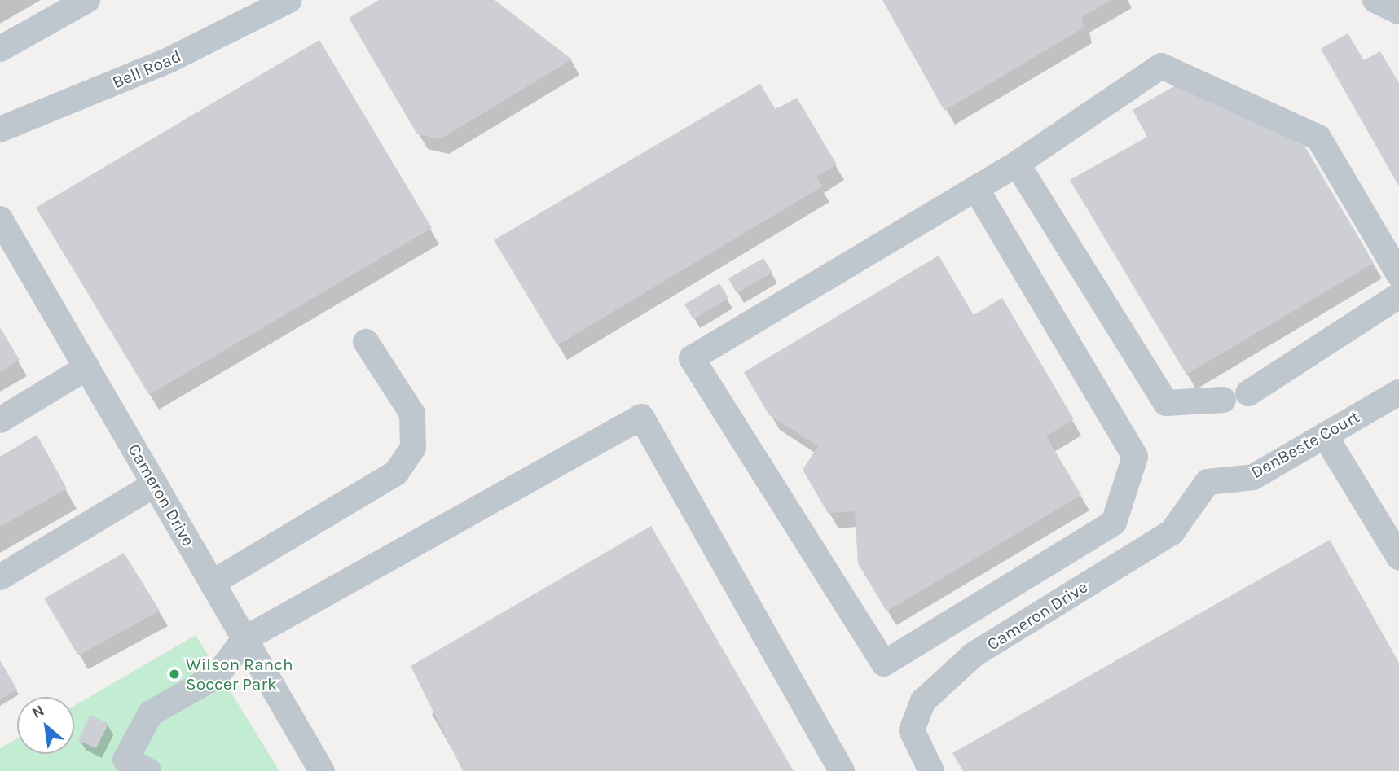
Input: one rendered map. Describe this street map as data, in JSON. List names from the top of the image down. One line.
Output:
{"streets":{"street":["Bell Road","DenBeste Court","Cameron Drive"]},"crossings":[["DenBeste Court","Cameron Drive"]],"places":["Wilson Ranch Soccer Park"],"north":"top left"}
